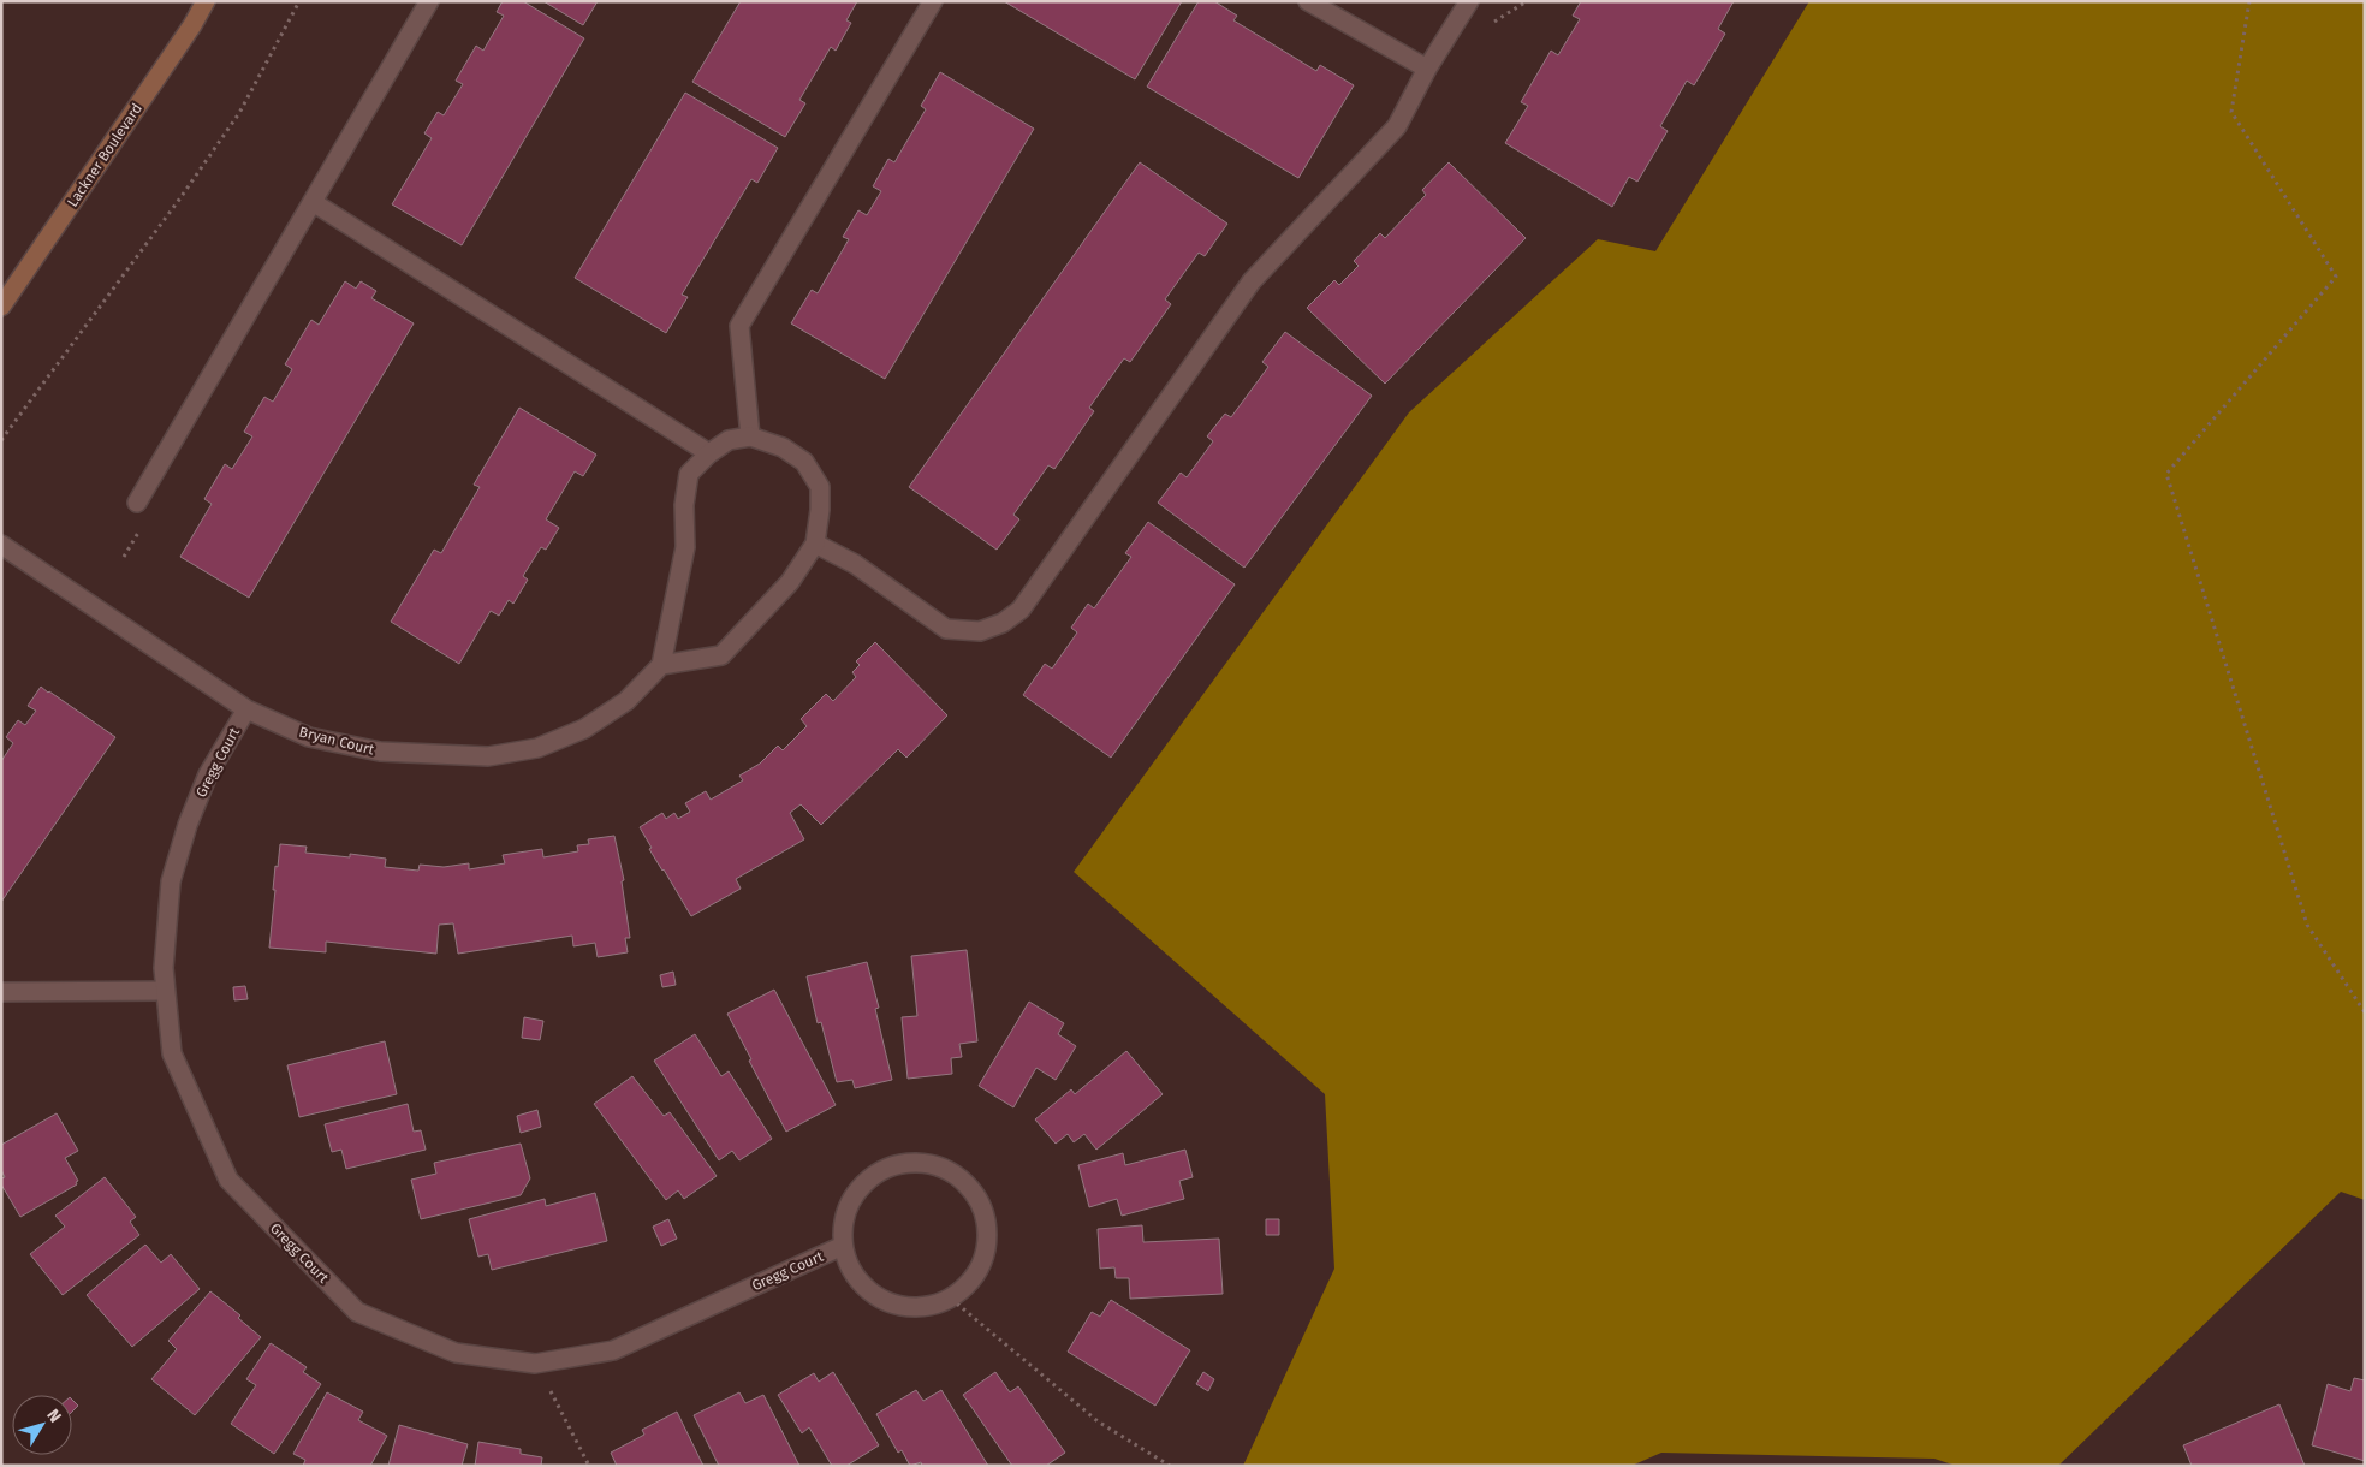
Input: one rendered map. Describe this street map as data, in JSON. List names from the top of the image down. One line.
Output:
{"streets":{"main road":["Lackner Boulevard"],"street":["Bryan Court","Gregg Court"]},"crossings":[["Bryan Court","Gregg Court"]],"north":"top right"}
